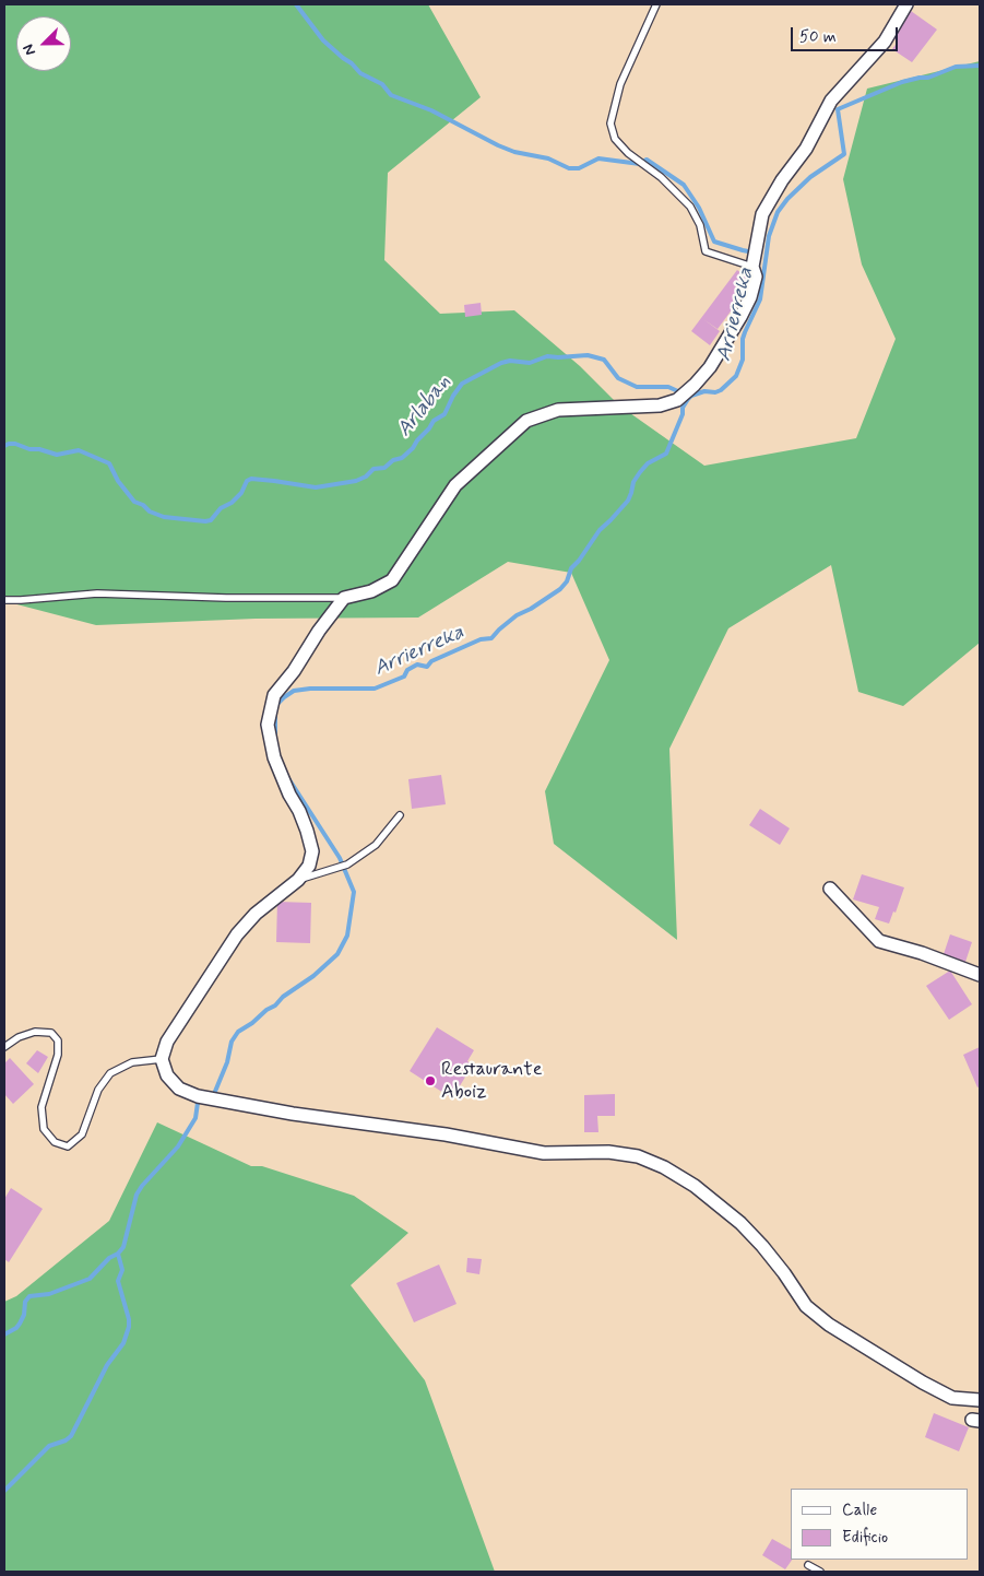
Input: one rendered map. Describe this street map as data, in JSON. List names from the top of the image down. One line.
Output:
{"water":["Arrierreka","Arlaban"],"places":["Restaurante Aboiz"],"legend":["Calle","Edificio"],"scale_bar":"50 m","north":"bottom left"}
